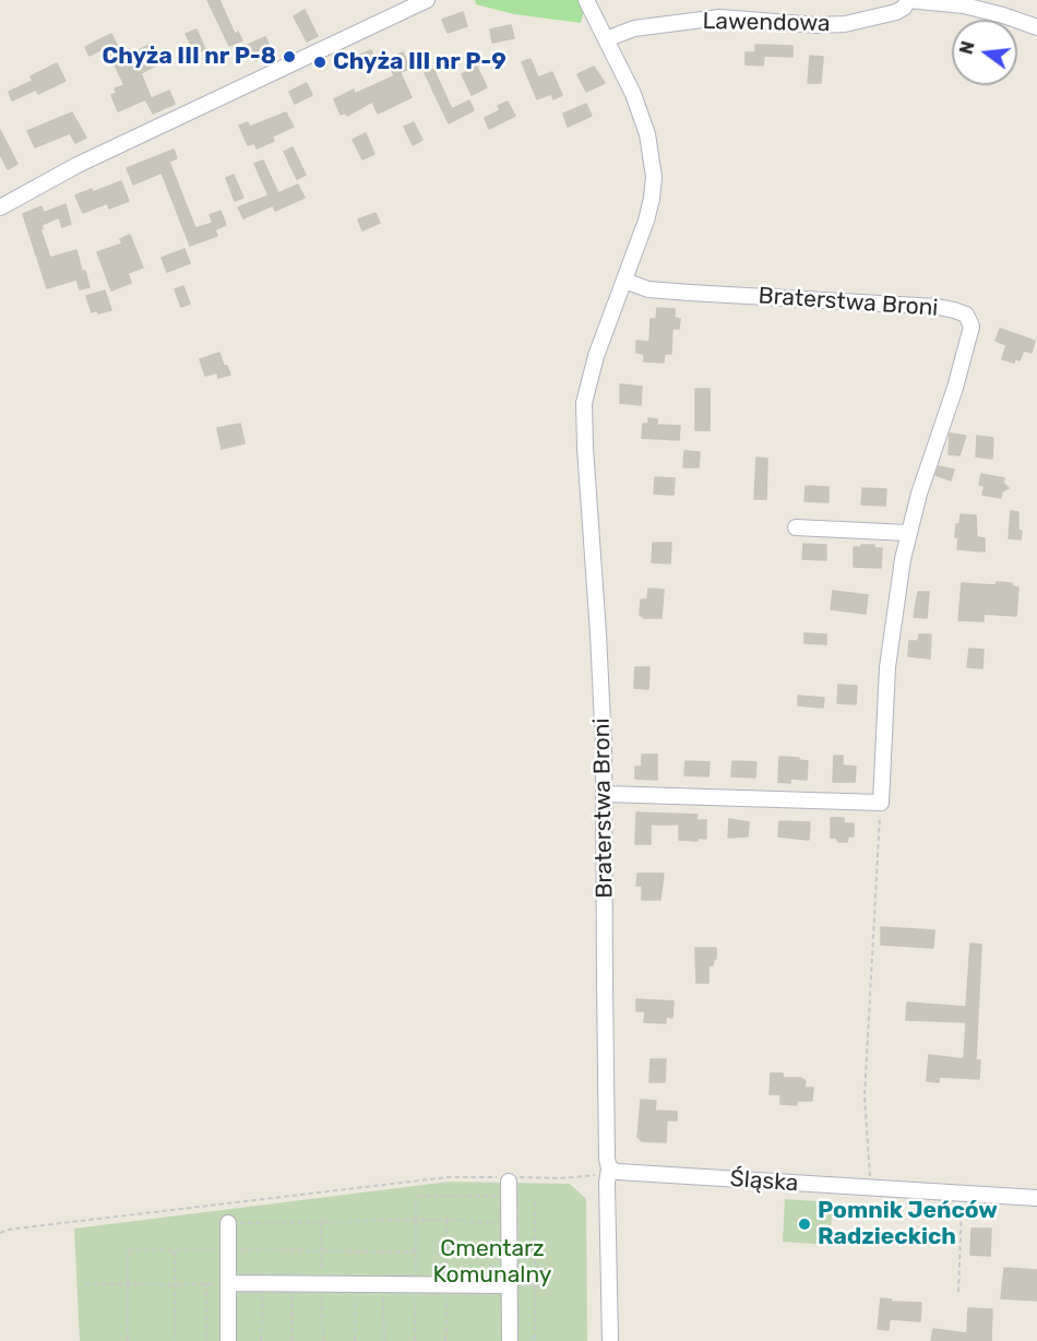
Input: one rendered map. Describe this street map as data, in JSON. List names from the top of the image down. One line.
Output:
{"streets":{"street":["Lawendowa","Braterstwa Broni","Śląska"]},"crossings":[["Lawendowa","Braterstwa Broni"],["Braterstwa Broni","Śląska"]],"parks":["Cmentarz Komunalny"],"places":["Chyża III nr P-8","Chyża III nr P-9","Pomnik Jeńców Radzieckich"],"north":"left"}
